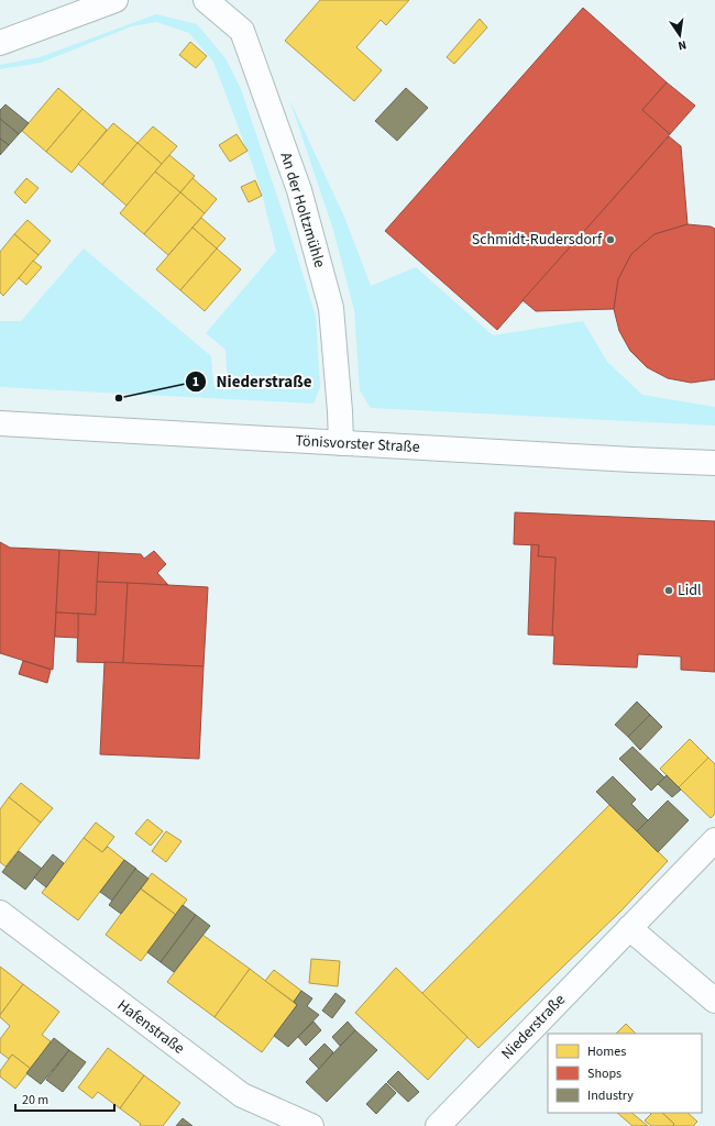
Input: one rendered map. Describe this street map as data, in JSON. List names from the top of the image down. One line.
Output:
{"streets":{"street":["An der Holtzmühle","Tönisvorster Straße","Hafenstraße","Niederstraße"]},"crossings":[["An der Holtzmühle","Tönisvorster Straße"]],"places":["Schmidt-Rudersdorf","Niederstraße","Lidl"],"legend":["Homes","Shops","Industry"],"scale_bar":"20 m","north":"bottom"}
